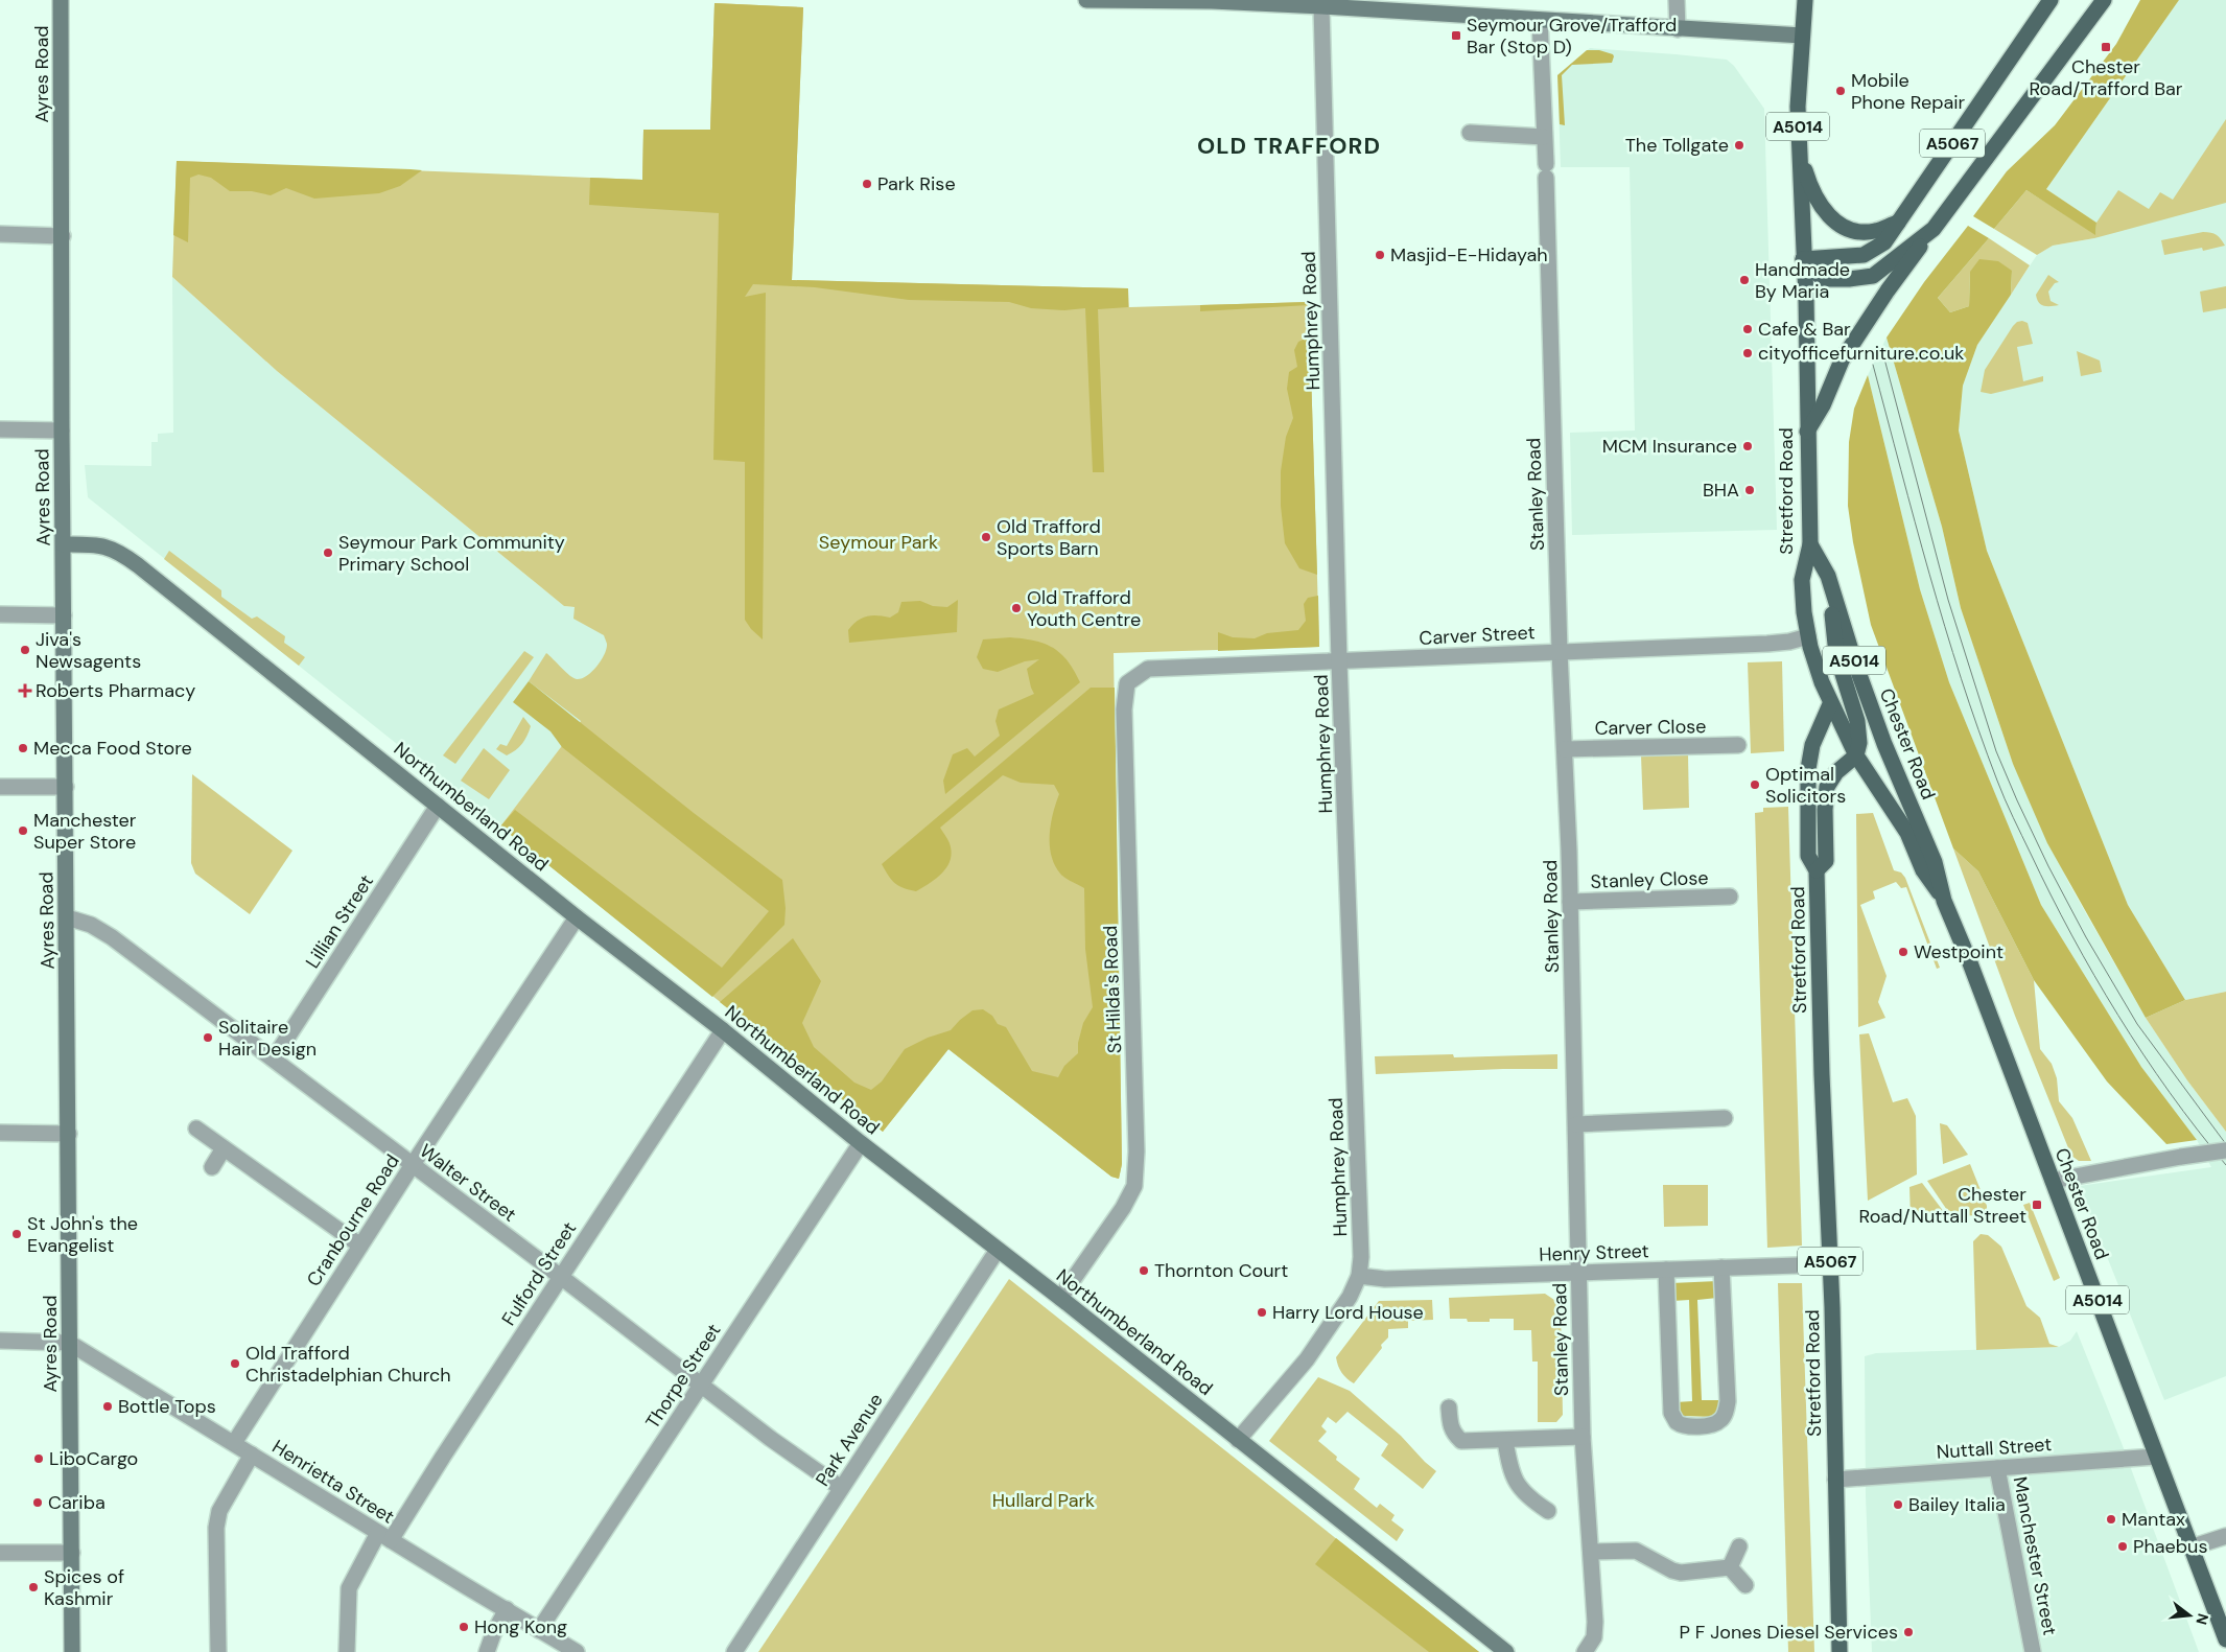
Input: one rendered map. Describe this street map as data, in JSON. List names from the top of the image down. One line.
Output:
{"streets":{"main road":["Ayres Road","A5014","A5067","Stretford Road","Chester Road","Northumberland Road"],"street":["Humphrey Road","Stanley Road","Carver Street","Carver Close","Stanley Close","Lillian Street","St Hilda's Road","Walter Street","Cranbourne Road","Henry Street","Fulford Street","Thorpe Street","Park Avenue","Nuttall Street","Henrietta Street","Manchester Street"]},"crossings":[["Ayres Road","Northumberland Road"],["Ayres Road","Walter Street"],["Ayres Road","Henrietta Street"],["A5014","A5067"],["A5014","Stretford Road"],["A5067","Stretford Road"],["Humphrey Road","Carver Street"],["Humphrey Road","Northumberland Road"],["Humphrey Road","Henry Street"],["Stretford Road","Carver Street"],["Stretford Road","Chester Road"],["Stretford Road","Henry Street"],["Stretford Road","Nuttall Street"],["Stanley Road","Carver Street"],["Stanley Road","Carver Close"],["Stanley Road","Stanley Close"],["Stanley Road","Henry Street"],["Carver Street","St Hilda's Road"],["Chester Road","Nuttall Street"],["Northumberland Road","Lillian Street"],["Northumberland Road","St Hilda's Road"],["Northumberland Road","Cranbourne Road"],["Northumberland Road","Fulford Street"],["Northumberland Road","Thorpe Street"],["Northumberland Road","Park Avenue"],["Lillian Street","Walter Street"],["Walter Street","Cranbourne Road"],["Walter Street","Fulford Street"],["Walter Street","Thorpe Street"],["Walter Street","Park Avenue"],["Cranbourne Road","Henrietta Street"],["Fulford Street","Henrietta Street"],["Thorpe Street","Henrietta Street"],["Nuttall Street","Manchester Street"]],"districts":["OLD TRAFFORD"],"parks":["Seymour Park","Hullard Park"],"places":{"transit":["Seymour Grove/Trafford Bar (Stop D)","Chester Road/Trafford Bar","Chester Road/Nuttall Street"],"other":["Mobile Phone Repair","The Tollgate","Park Rise","Masjid-E-Hidayah","Handmade By Maria","Cafe & Bar","cityofficefurniture.co.uk","MCM Insurance","BHA","Old Trafford Sports Barn","Seymour Park Community Primary School","Old Trafford Youth Centre","Jiva's Newsagents","Mecca Food Store","Optimal Solicitors","Manchester Super Store","Westpoint","Solitaire Hair Design","St John's the Evangelist","Thornton Court","Harry Lord House","Old Trafford Christadelphian Church","Bottle Tops","LiboCargo","Cariba","Bailey Italia","Mantax","Phaebus","Spices of Kashmir","Hong Kong","P F Jones Diesel Services"],"health":["Roberts Pharmacy"]},"north":"right"}
